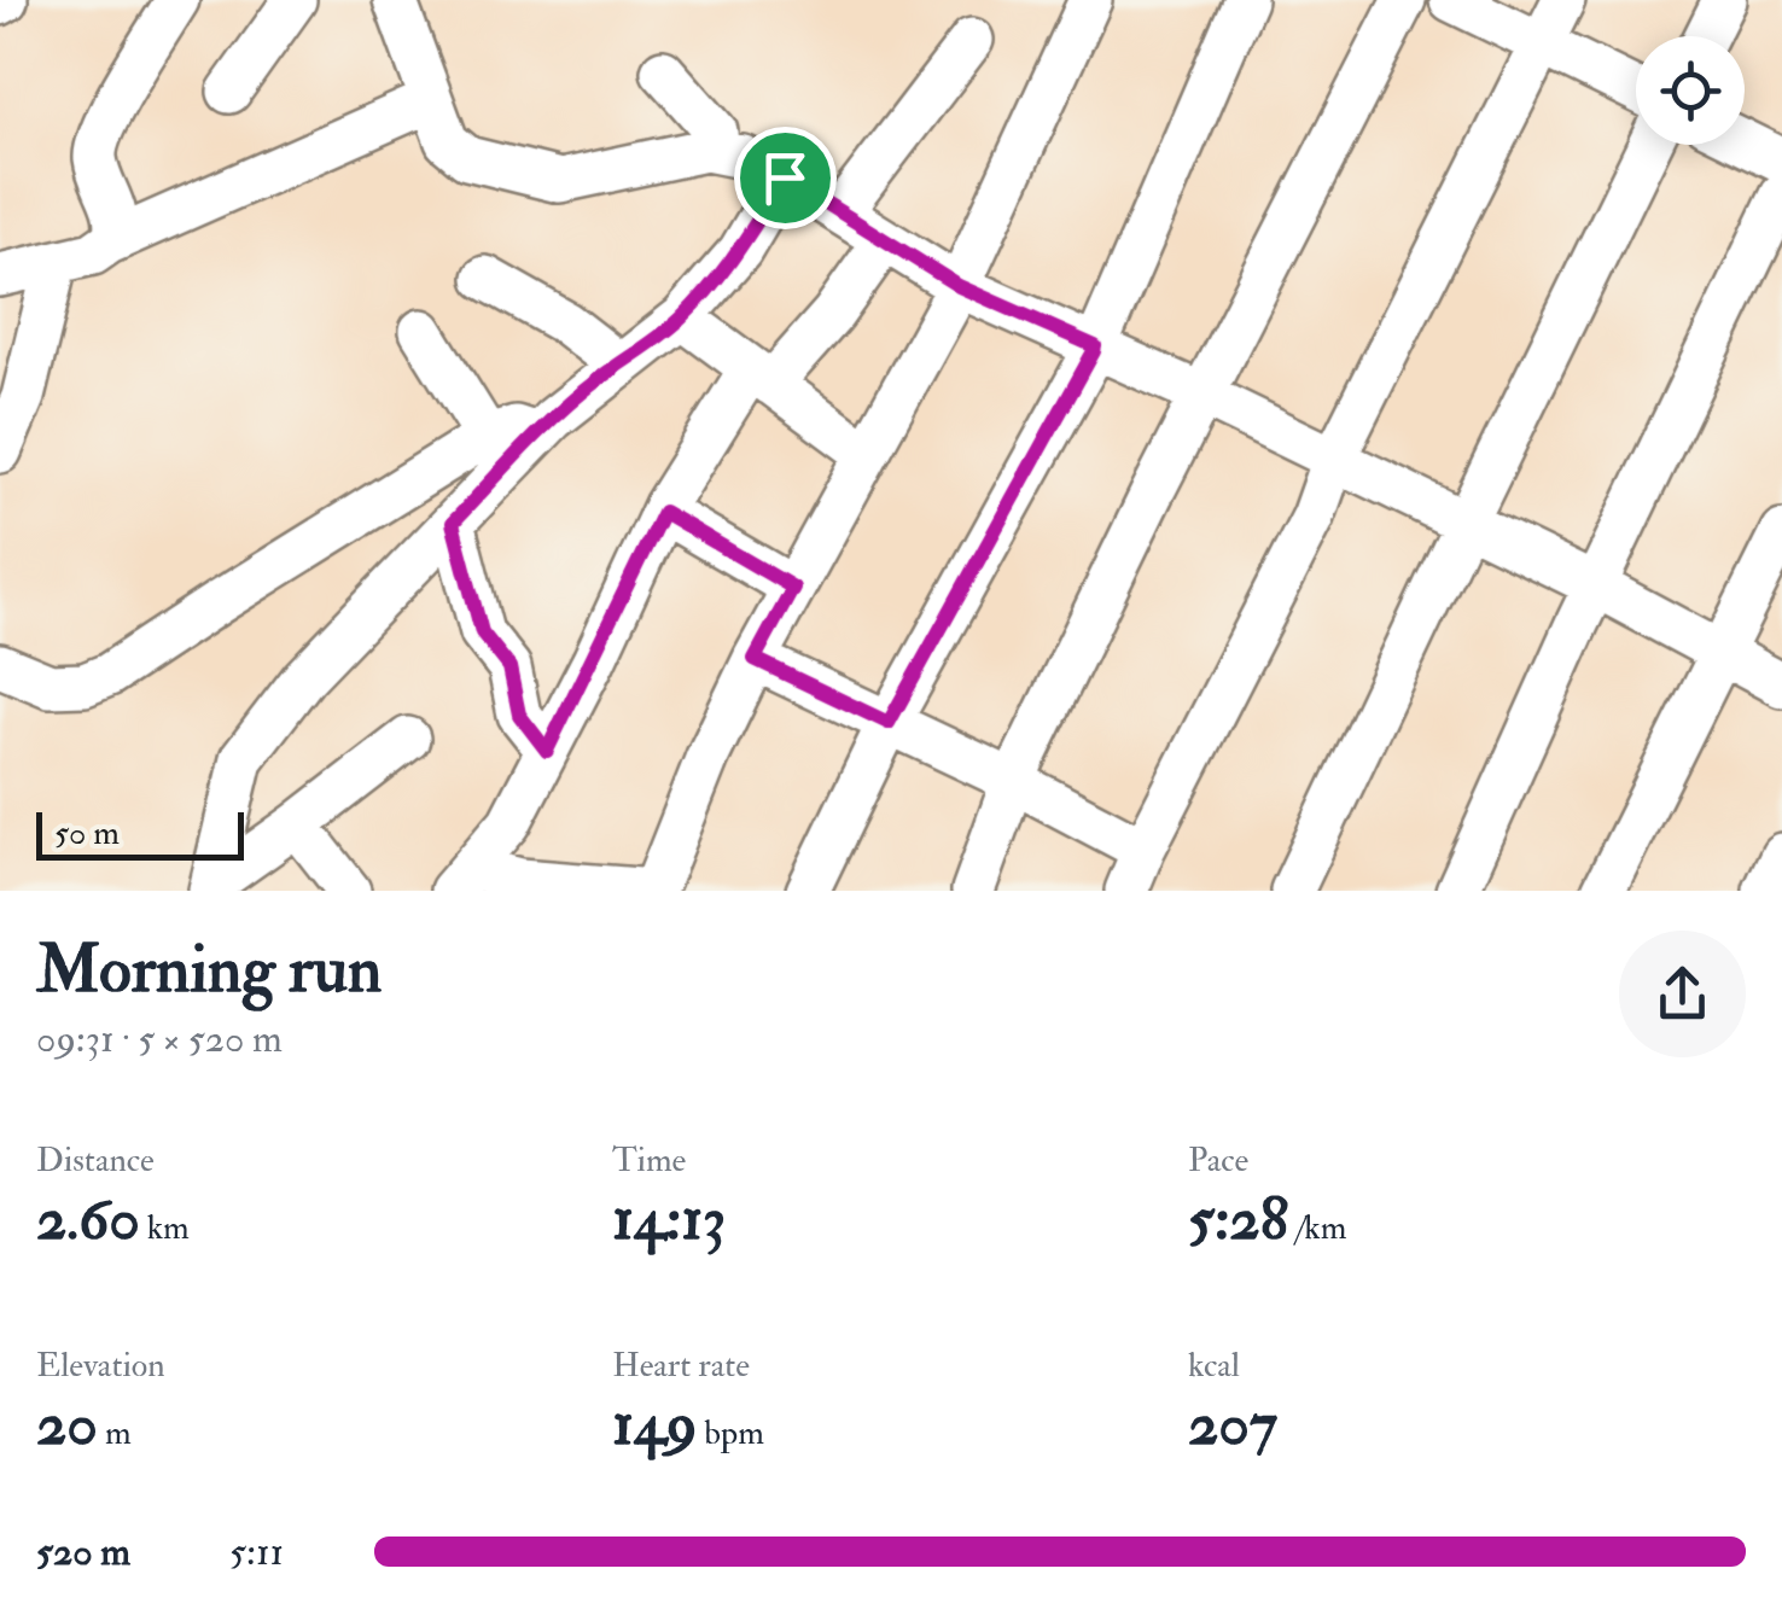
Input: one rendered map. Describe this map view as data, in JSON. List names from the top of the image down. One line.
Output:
{"scale_bar":"50 m","page":{"scale":"50 m","heading":["Morning run","09:31 · 5 × 520 m"],"stats":[["Distance","2.60 km"],["Time","14:13"],["Pace","5:28 /km"],["Elevation","20 m"],["Heart rate","149 bpm"],["kcal","207"]],"list":[{"name":"520 m","note":"5:11"}]}}
